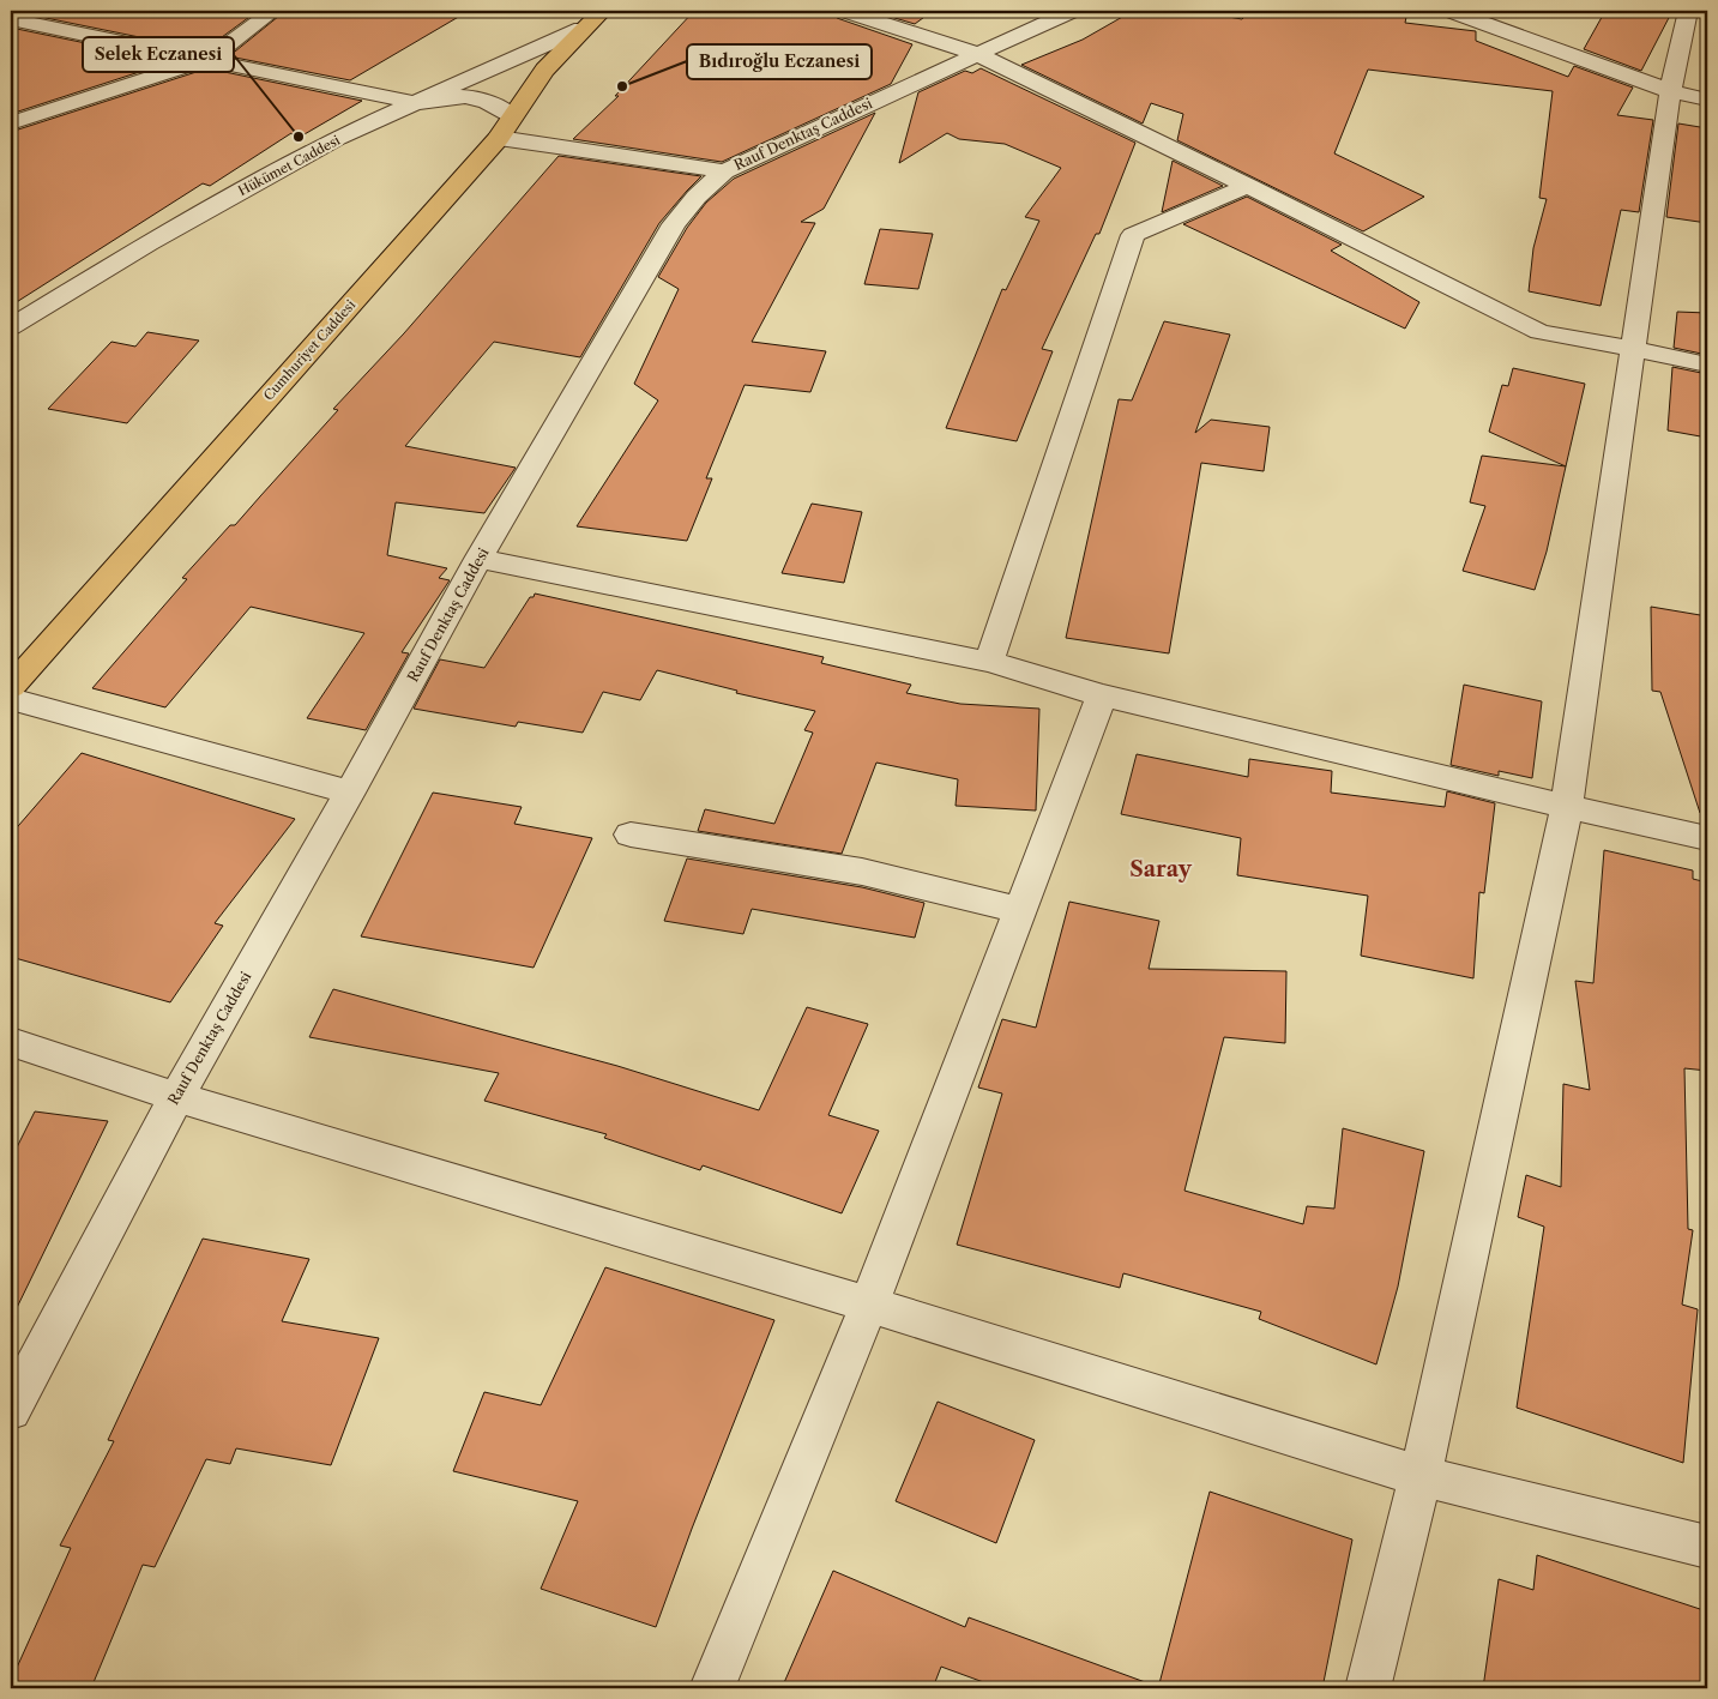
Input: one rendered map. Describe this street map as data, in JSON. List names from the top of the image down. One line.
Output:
{"streets":{"main road":["Cumhuriyet Caddesi"],"street":["Rauf Denktaş Caddesi","Hükümet Caddesi"]},"crossings":[["Hükümet Caddesi","Cumhuriyet Caddesi"]],"districts":["Saray"],"places":["Bıdıroğlu Eczanesi","Selek Eczanesi"]}
